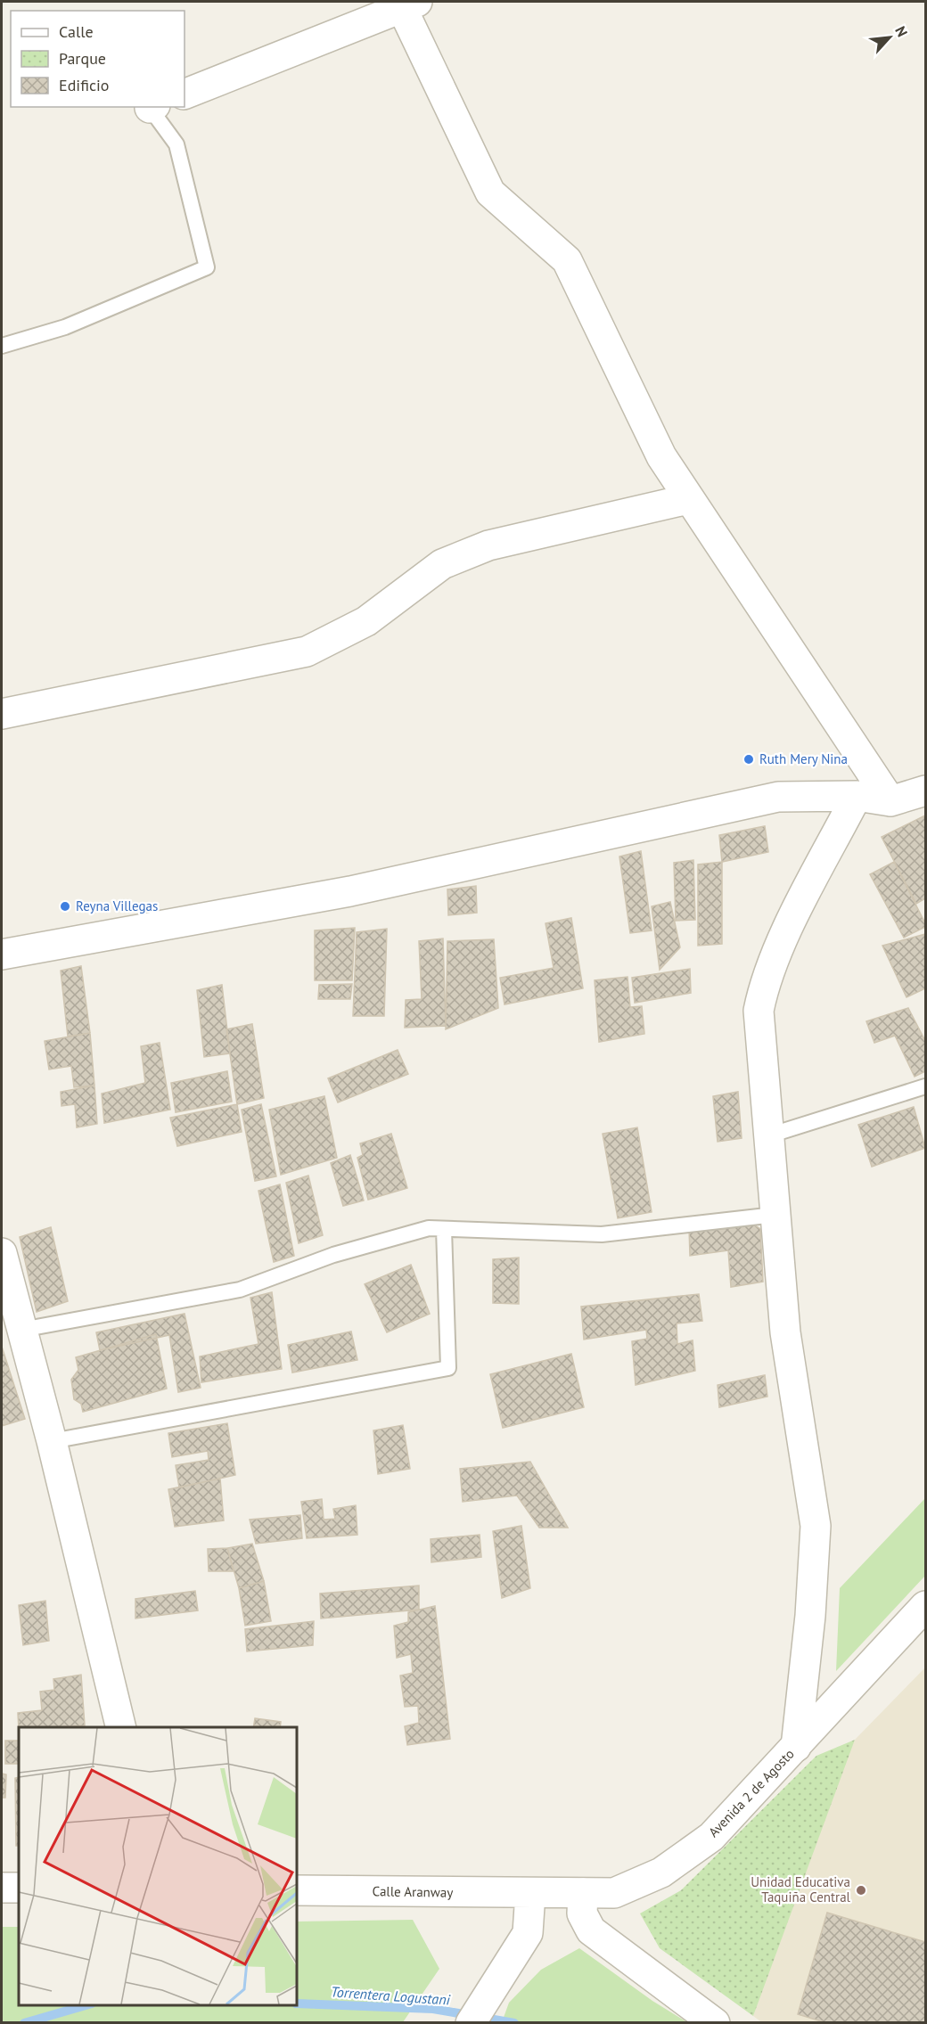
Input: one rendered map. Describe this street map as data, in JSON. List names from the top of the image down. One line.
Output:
{"streets":{"street":["Avenida 2 de Agosto","Calle Aranway"]},"crossings":[["Avenida 2 de Agosto","Calle Aranway"]],"water":["Torrentera Logustani"],"places":["Ruth Mery Nina","Reyna Villegas","Unidad Educativa Taquiña Central"],"legend":["Calle","Parque","Edificio"],"north":"top right"}
